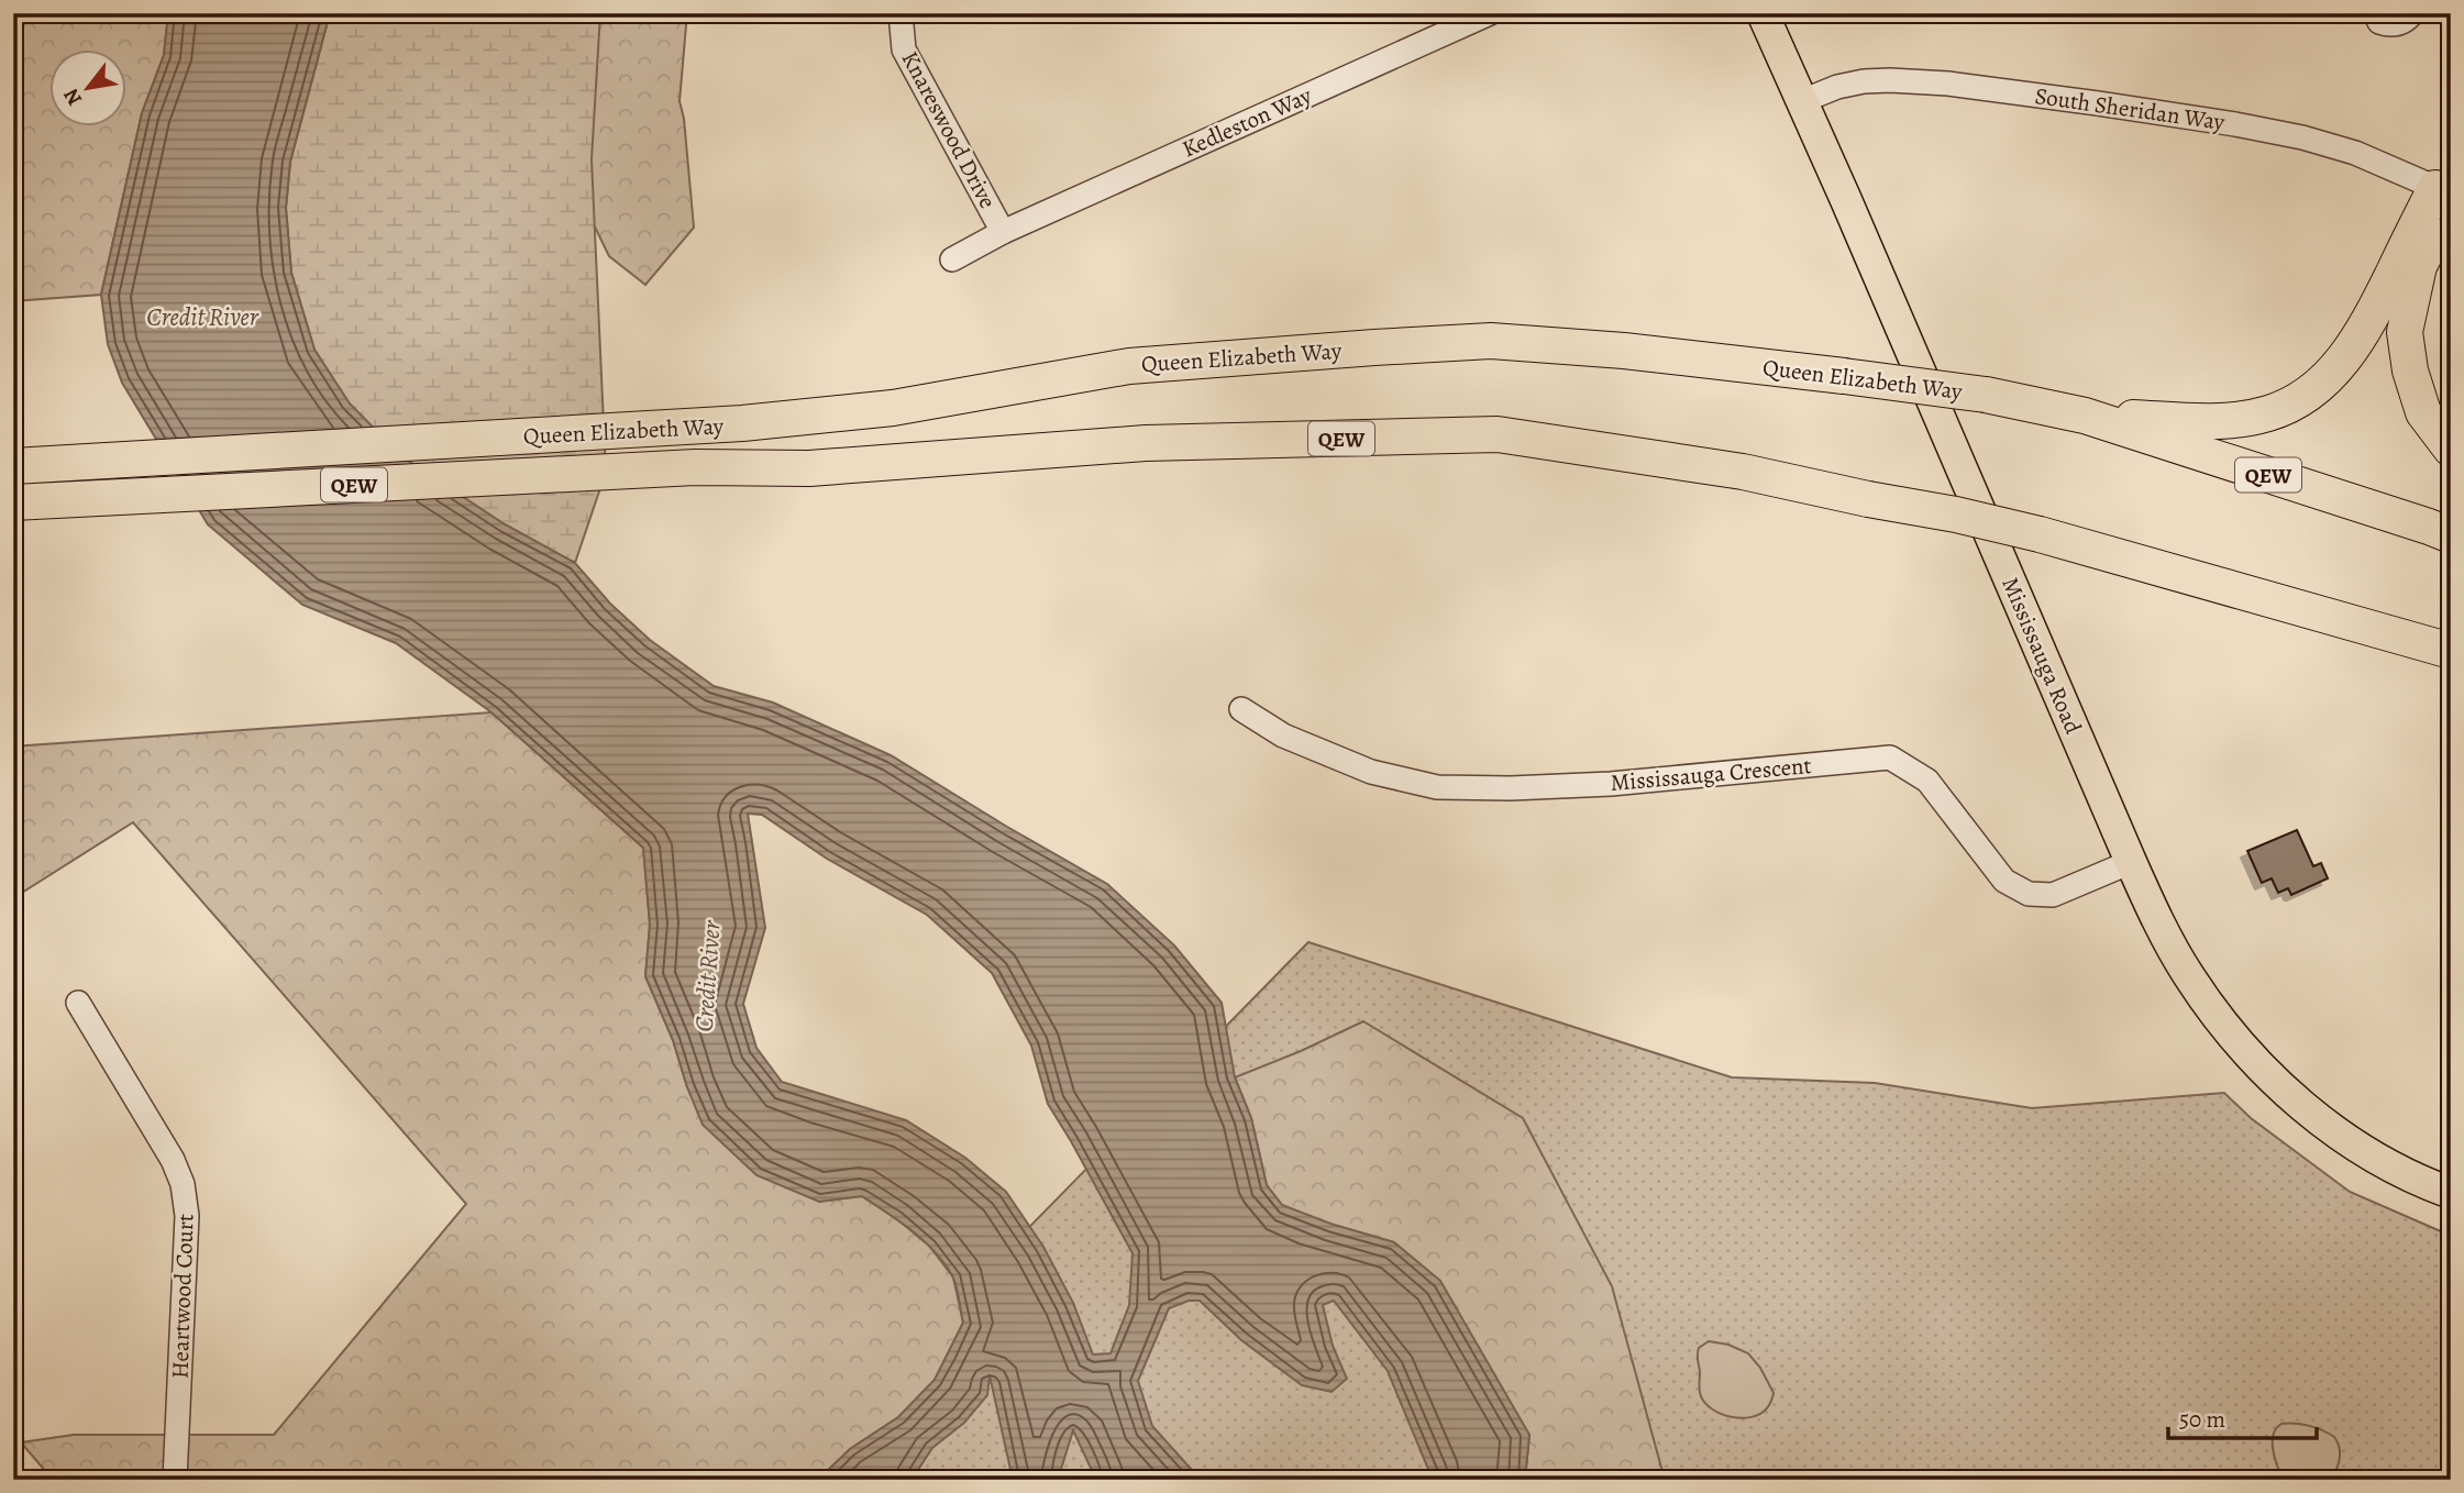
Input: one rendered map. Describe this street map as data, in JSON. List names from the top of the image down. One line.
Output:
{"streets":{"highway":["Queen Elizabeth Way","QEW"],"main road":["Mississauga Road"],"street":["South Sheridan Way","Kedleston Way","Knareswood Drive","Mississauga Crescent","Heartwood Court"]},"crossings":[["South Sheridan Way","Mississauga Road"],["Kedleston Way","Knareswood Drive"],["Mississauga Road","Mississauga Crescent"]],"water":["Credit River"],"scale_bar":"50 m","north":"bottom left"}
